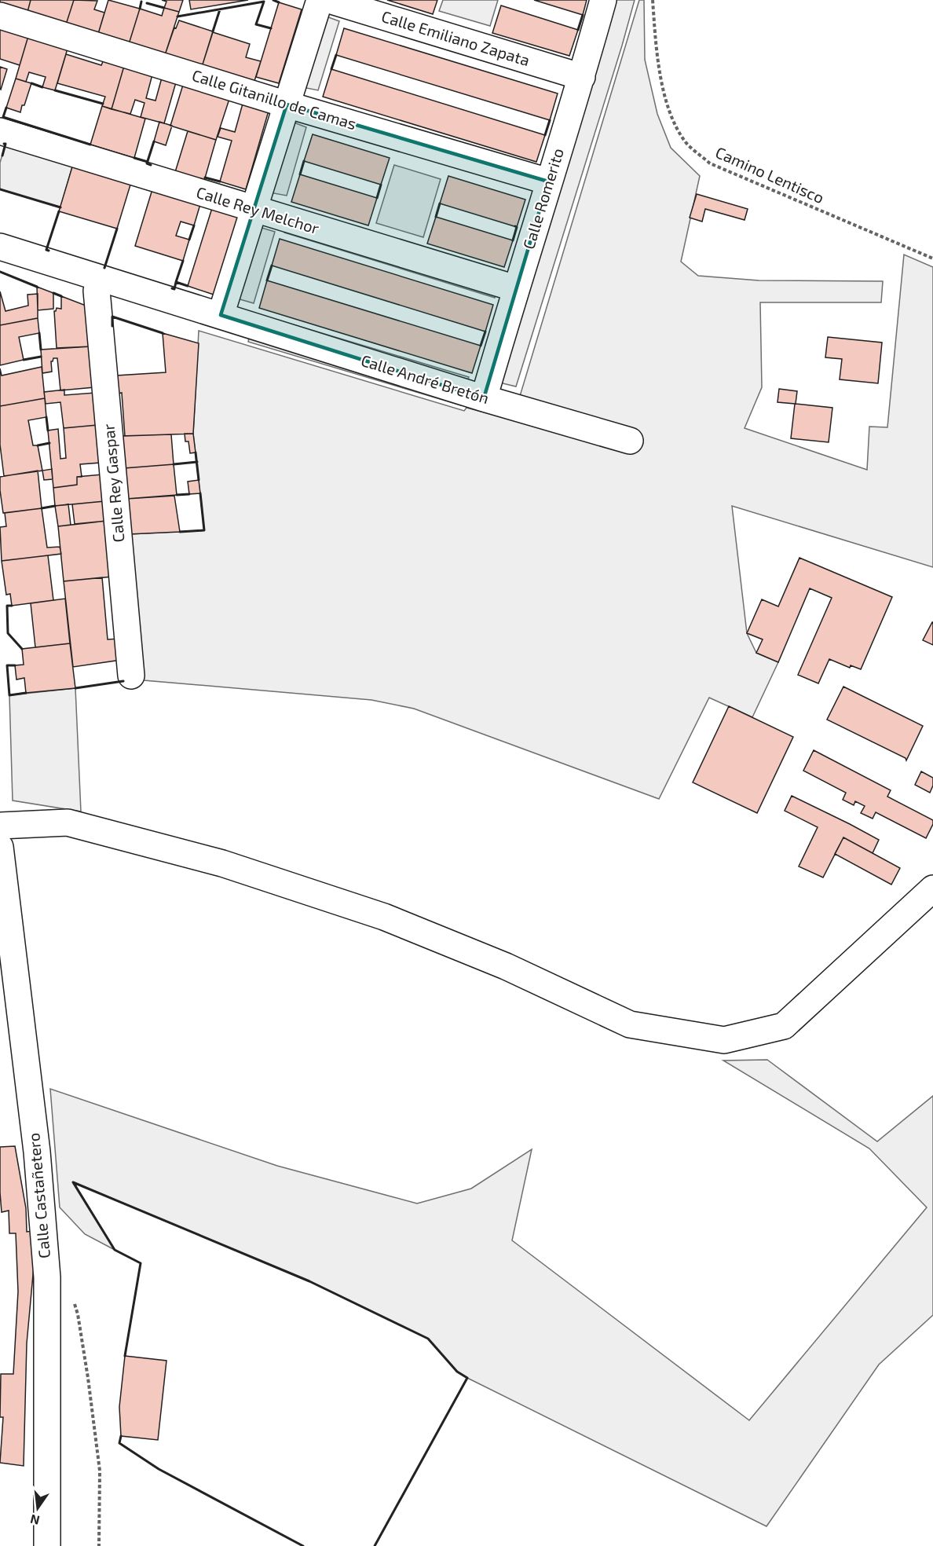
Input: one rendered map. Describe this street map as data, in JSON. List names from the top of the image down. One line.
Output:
{"streets":{"street":["Calle Emiliano Zapata","Calle Gitanillo de Camas","Calle Romerito","Calle Rey Melchor","Calle André Bretón","Calle Rey Gaspar","Calle Castañetero"],"path":["Camino Lentisco"]},"crossings":[["Calle Emiliano Zapata","Calle Romerito"],["Calle Gitanillo de Camas","Calle Romerito"],["Calle Romerito","Calle Rey Melchor"],["Calle Romerito","Calle André Bretón"],["Calle André Bretón","Calle Rey Gaspar"]],"north":"bottom"}
